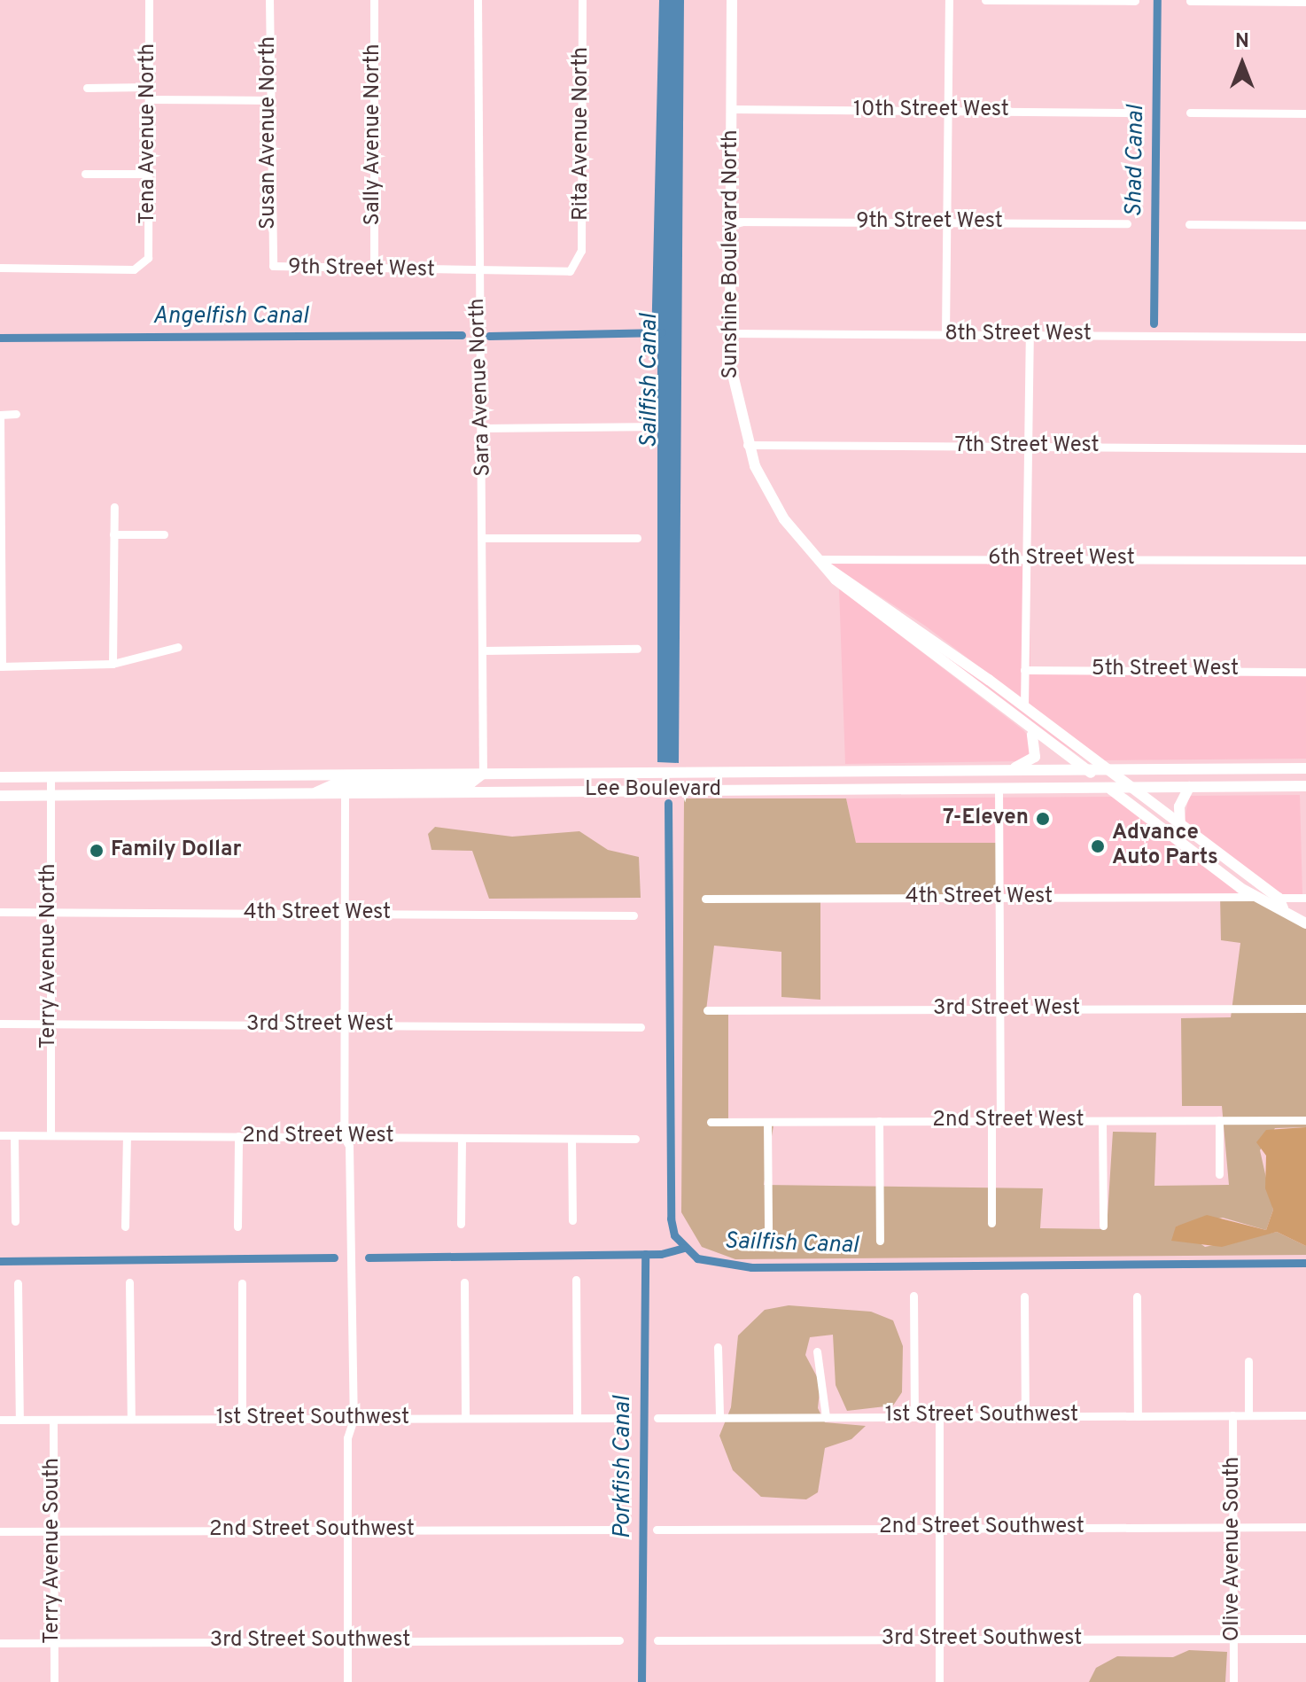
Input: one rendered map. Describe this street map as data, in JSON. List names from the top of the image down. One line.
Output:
{"streets":{"main road":["Sunshine Boulevard North","Lee Boulevard"],"street":["10th Street West","Susan Avenue North","Tena Avenue North","Rita Avenue North","Sally Avenue North","9th Street West","8th Street West","Sara Avenue North","7th Street West","6th Street West","5th Street West","4th Street West","Terry Avenue North","3rd Street West","2nd Street West","1st Street Southwest","2nd Street Southwest","Olive Avenue South","Terry Avenue South","3rd Street Southwest"]},"crossings":[["10th Street West","Sunshine Boulevard North"],["Susan Avenue North","9th Street West"],["Rita Avenue North","9th Street West"],["Sally Avenue North","9th Street West"],["9th Street West","Sunshine Boulevard North"],["9th Street West","Sara Avenue North"],["Sunshine Boulevard North","8th Street West"],["Sunshine Boulevard North","7th Street West"],["Sunshine Boulevard North","6th Street West"],["Sunshine Boulevard North","Lee Boulevard"],["Sunshine Boulevard North","4th Street West"],["Sara Avenue North","Lee Boulevard"],["Lee Boulevard","Terry Avenue North"],["4th Street West","Terry Avenue North"],["Terry Avenue North","3rd Street West"],["Terry Avenue North","2nd Street West"],["1st Street Southwest","Olive Avenue South"],["1st Street Southwest","Terry Avenue South"],["2nd Street Southwest","Olive Avenue South"],["2nd Street Southwest","Terry Avenue South"],["Olive Avenue South","3rd Street Southwest"],["Terry Avenue South","3rd Street Southwest"]],"water":["Shad Canal","Angelfish Canal","Sailfish Canal","Porkfish Canal"],"places":["7-Eleven","Advance Auto Parts","Family Dollar"],"north":"top"}
